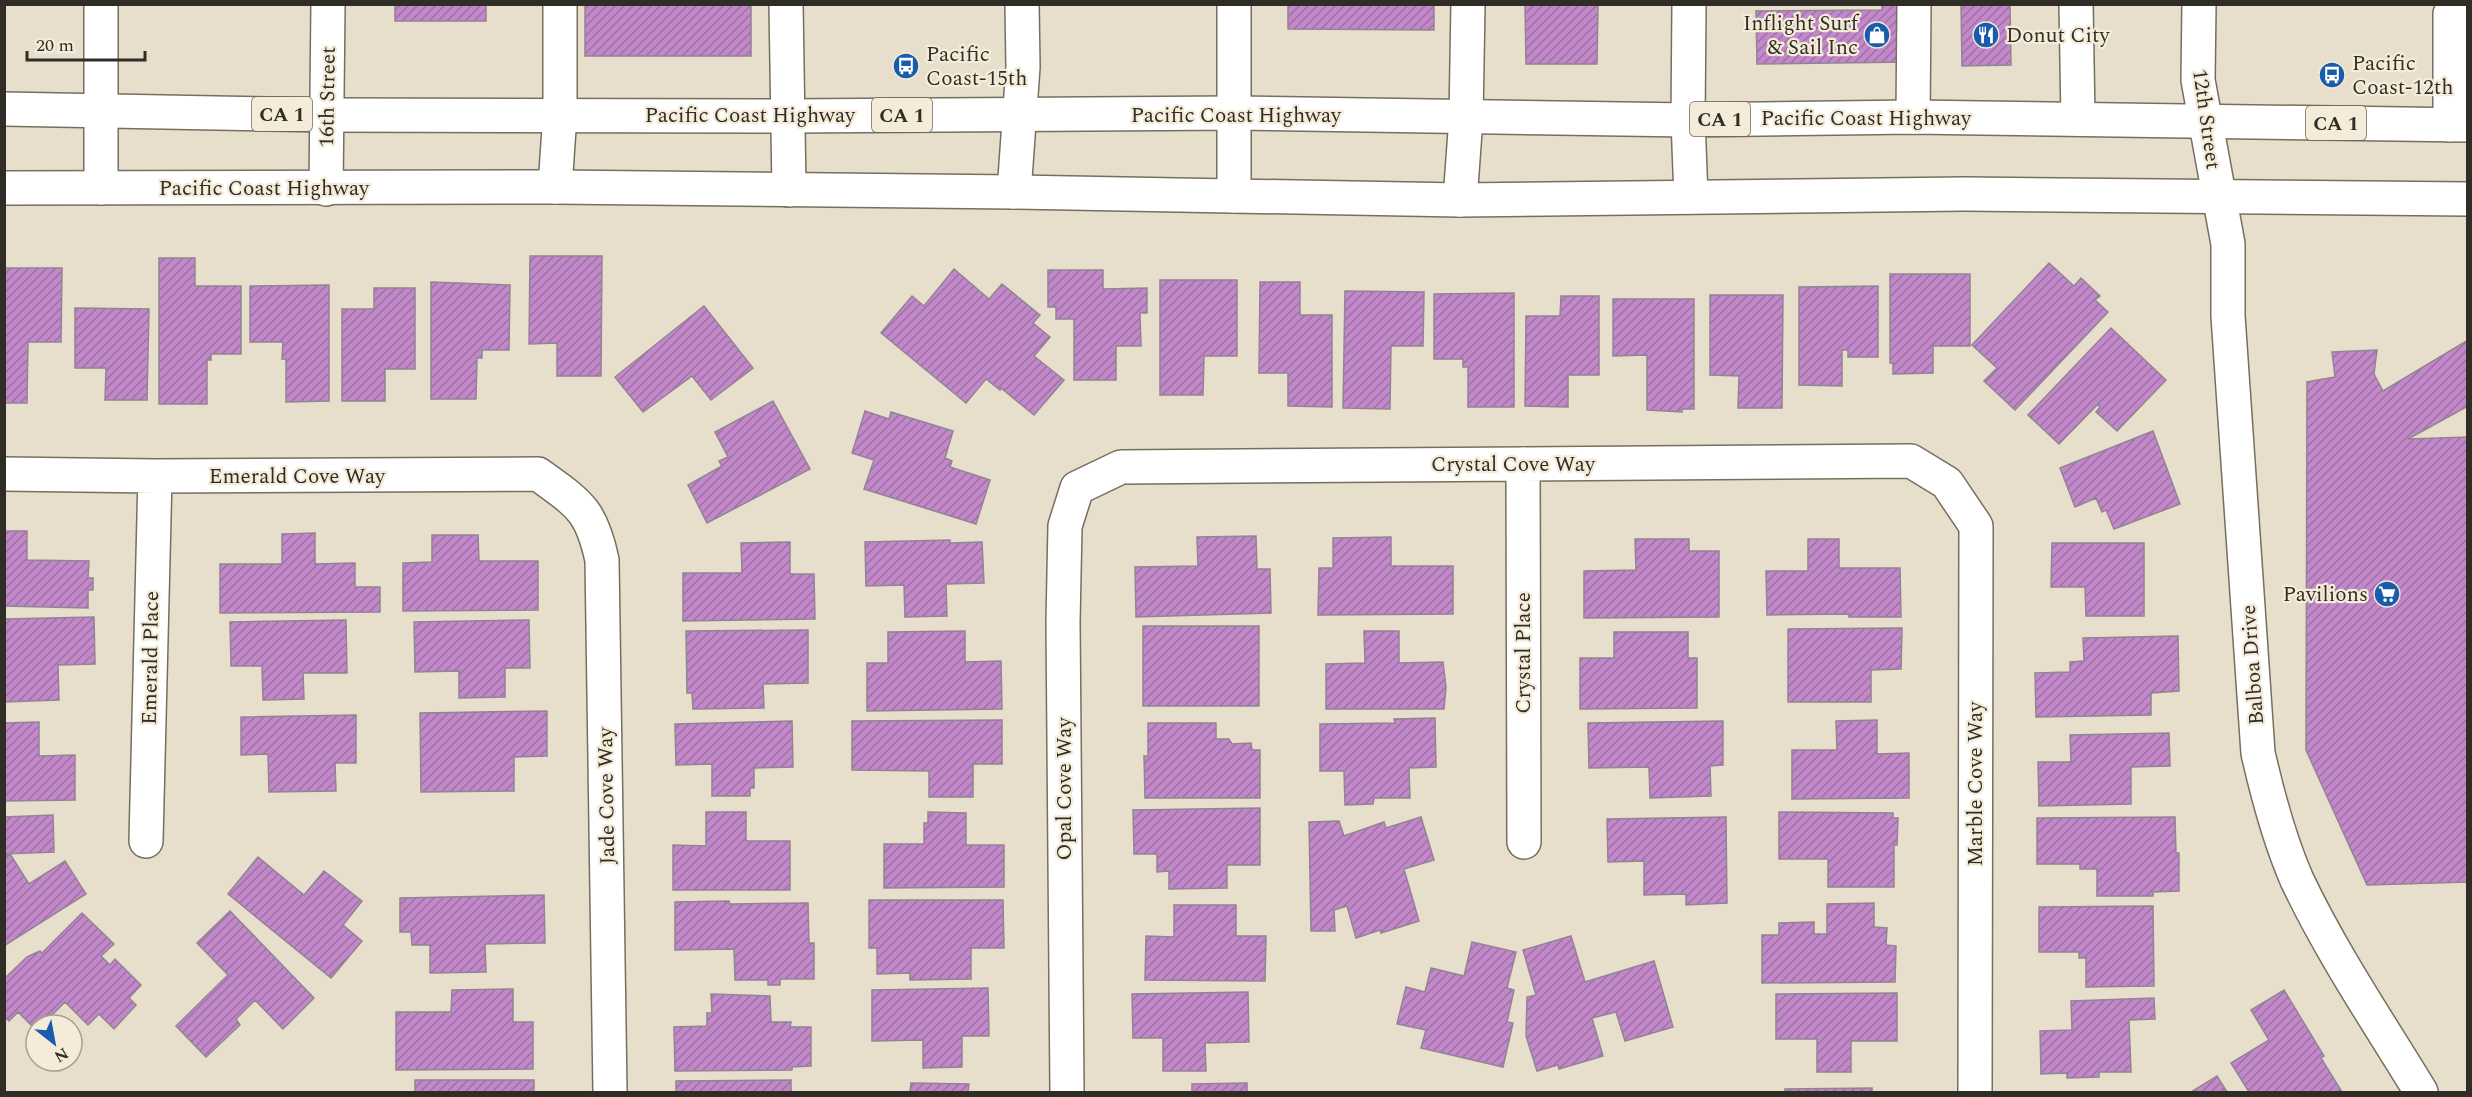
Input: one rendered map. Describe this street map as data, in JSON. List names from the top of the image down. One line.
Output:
{"streets":{"main road":["16th Street","CA 1","Pacific Coast Highway","12th Street","Crystal Cove Way","Emerald Cove Way","Crystal Place","Emerald Place","Balboa Drive","Marble Cove Way","Opal Cove Way","Jade Cove Way"]},"crossings":[["16th Street","Pacific Coast Highway"],["Pacific Coast Highway","12th Street"],["Pacific Coast Highway","Balboa Drive"],["12th Street","Balboa Drive"],["Crystal Cove Way","Crystal Place"],["Crystal Cove Way","Marble Cove Way"],["Crystal Cove Way","Opal Cove Way"],["Emerald Cove Way","Emerald Place"],["Emerald Cove Way","Jade Cove Way"]],"places":{"shop":["Inflight Surf & Sail Inc"],"restaurant":["Donut City"],"bus stop":["Pacific Coast-15th","Pacific Coast-12th"],"supermarket":["Pavilions"]},"scale_bar":"20 m","north":"bottom right"}
